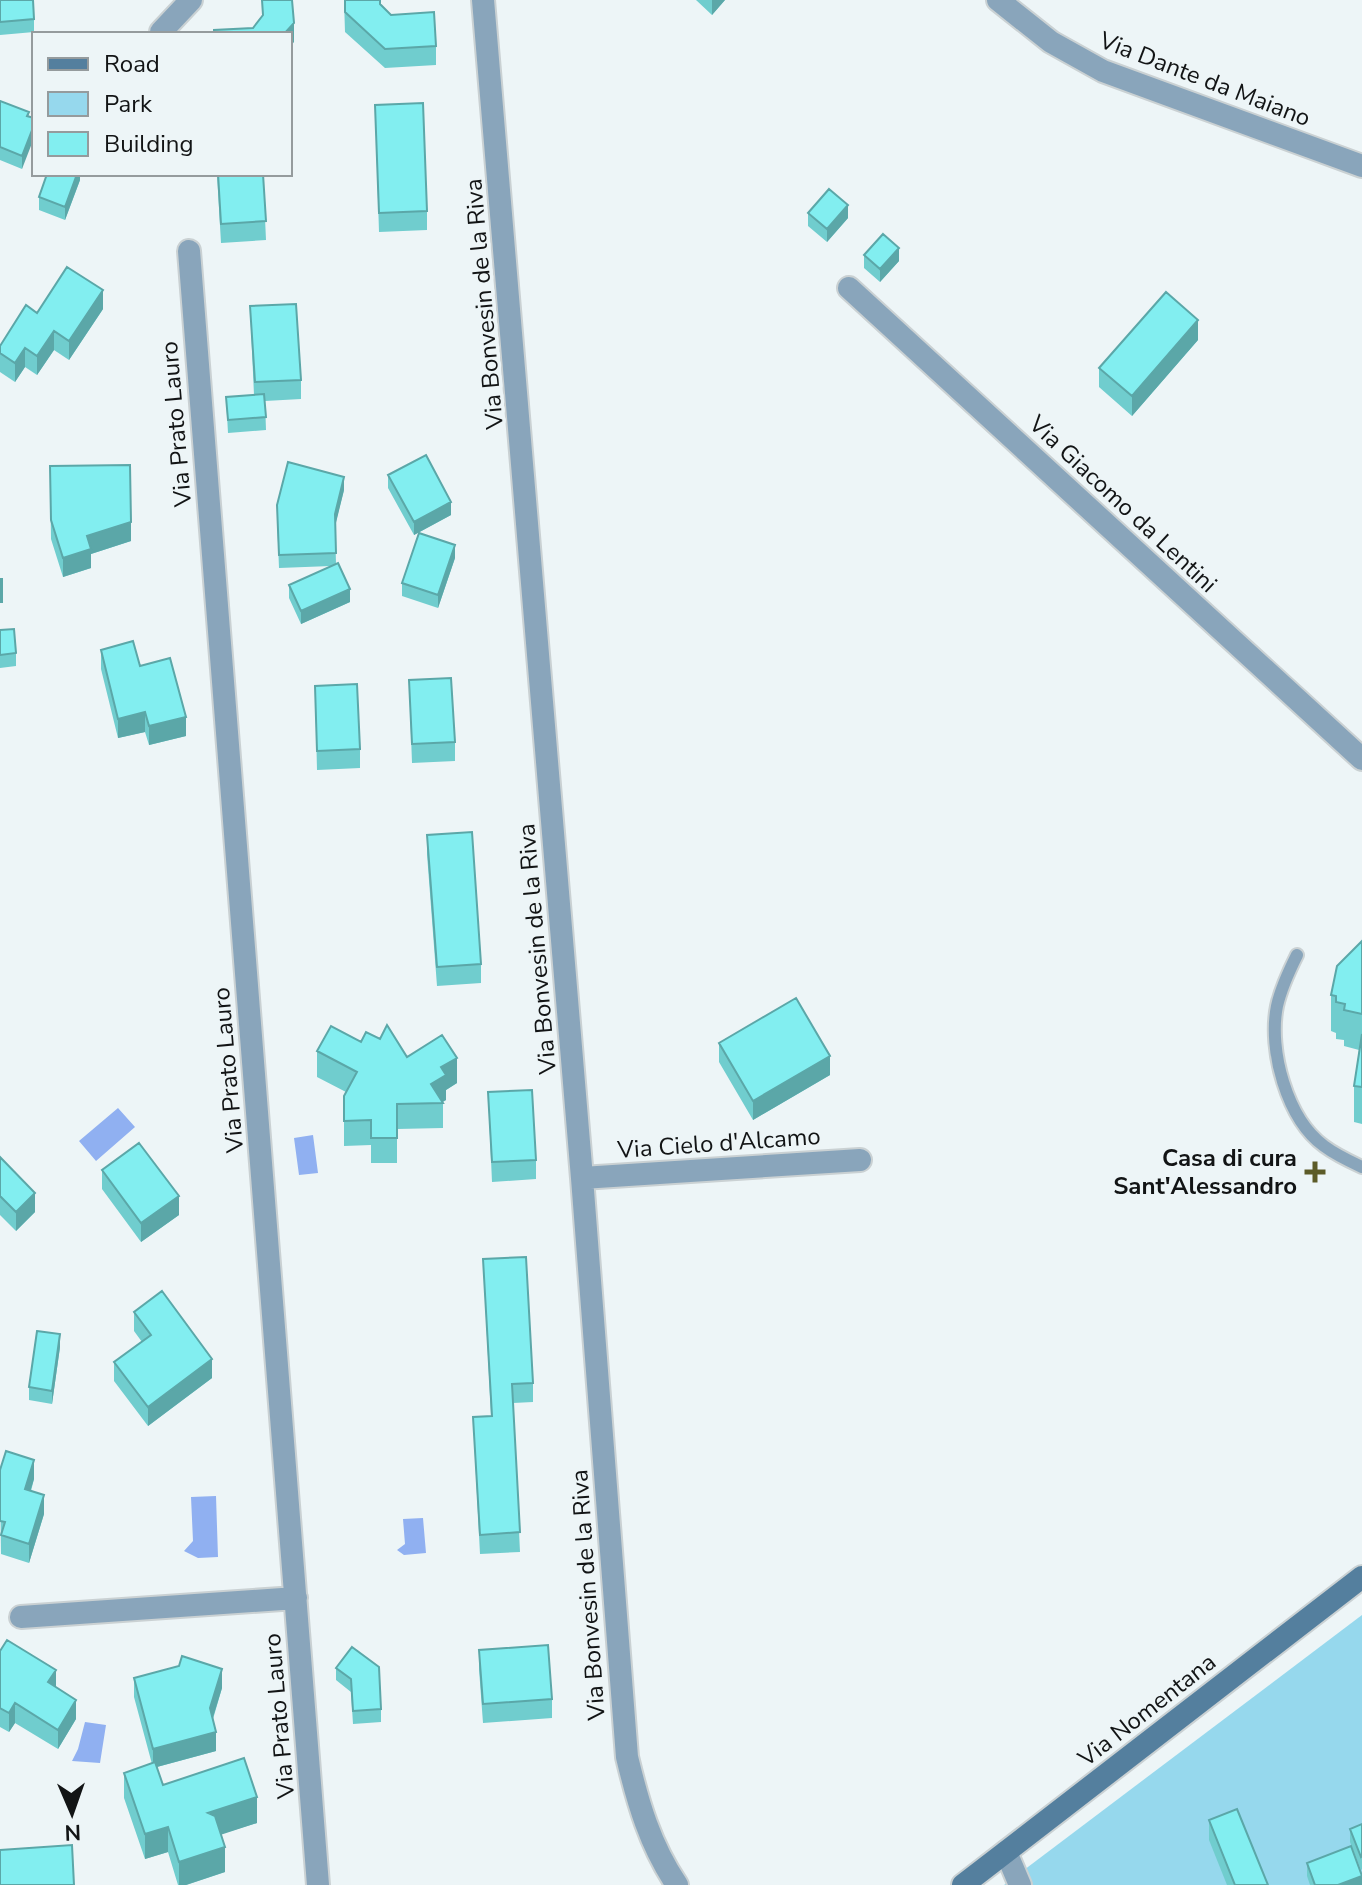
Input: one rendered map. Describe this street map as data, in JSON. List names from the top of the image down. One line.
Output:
{"streets":{"main road":["Via Nomentana"],"street":["Via Dante da Maiano","Via Bonvesin de la Riva","Via Prato Lauro","Via Giacomo da Lentini","Via Cielo d'Alcamo"]},"crossings":[["Via Bonvesin de la Riva","Via Cielo d'Alcamo"]],"places":{"health":["Casa di cura Sant'Alessandro"]},"legend":["Road","Park","Building"],"north":"bottom"}
